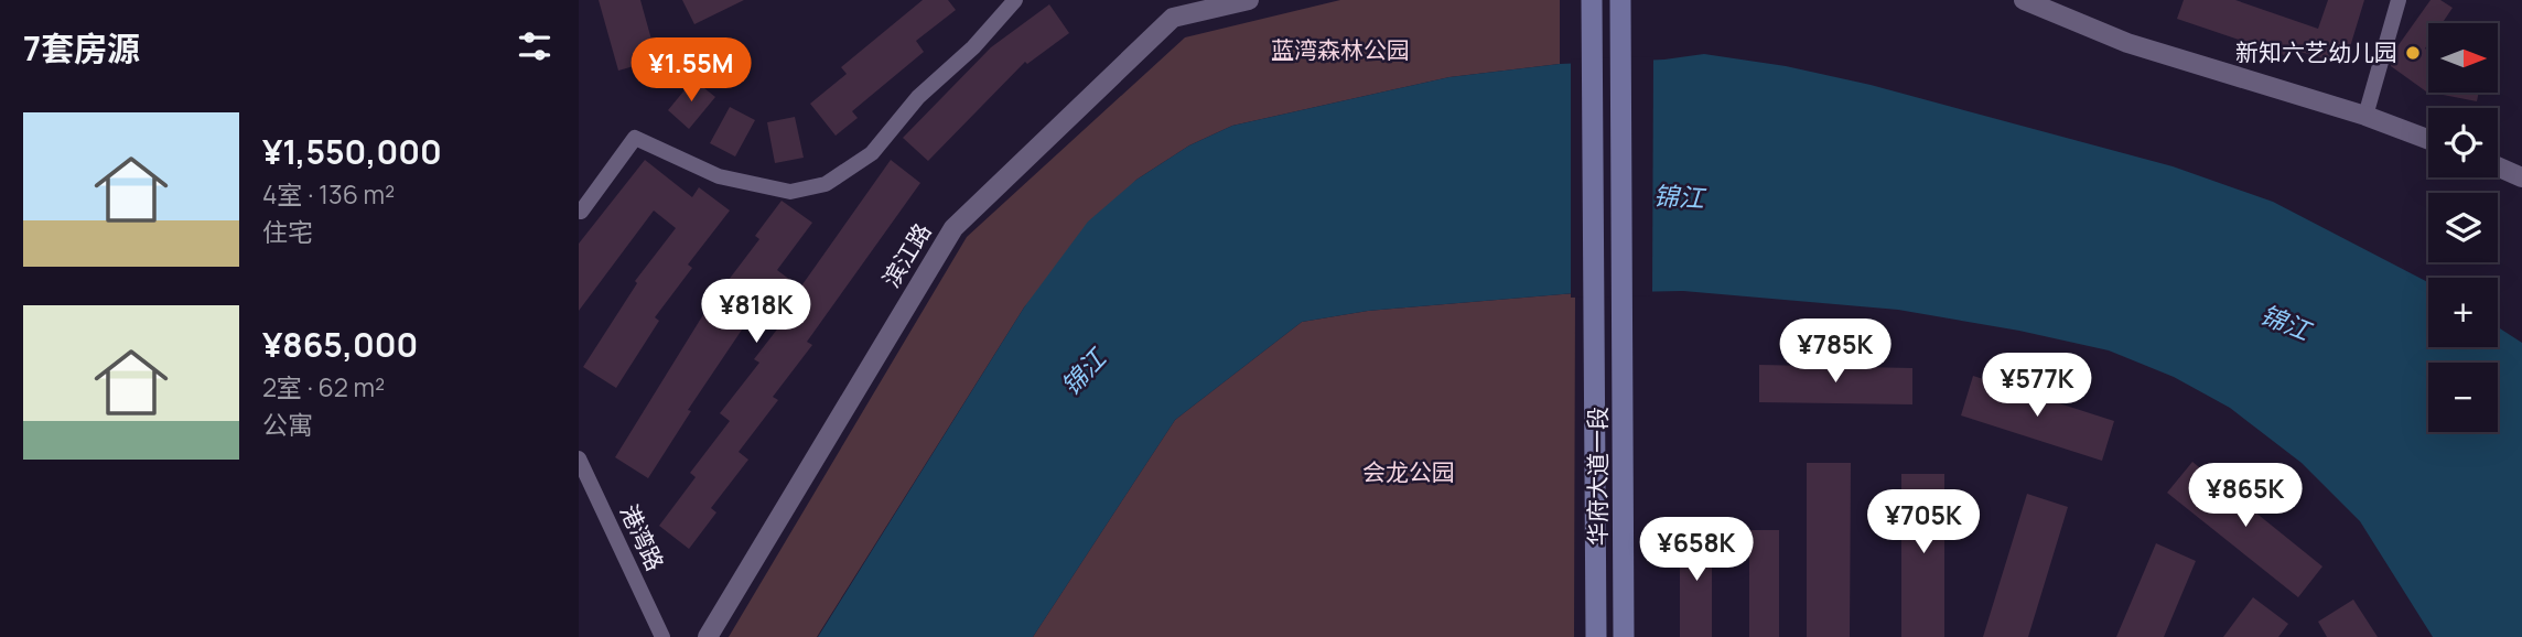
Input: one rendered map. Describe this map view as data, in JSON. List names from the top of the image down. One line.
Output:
{"streets":{"main road":["华府大道一段"],"street":["滨江路","港湾路"]},"water":["锦江"],"parks":["蓝湾森林公园","会龙公园"],"places":["新知六艺幼儿园"],"north":"right","page":{"heading":"7套房源","map_buttons":["+","−"],"price":["¥1.55M","¥818K","¥785K","¥577K","¥865K","¥705K","¥658K"],"list":[{"name":"¥1,550,000","note":"4室 · 136 m² · 住宅"},{"name":"¥865,000","note":"2室 · 62 m² · 公寓"}]}}
